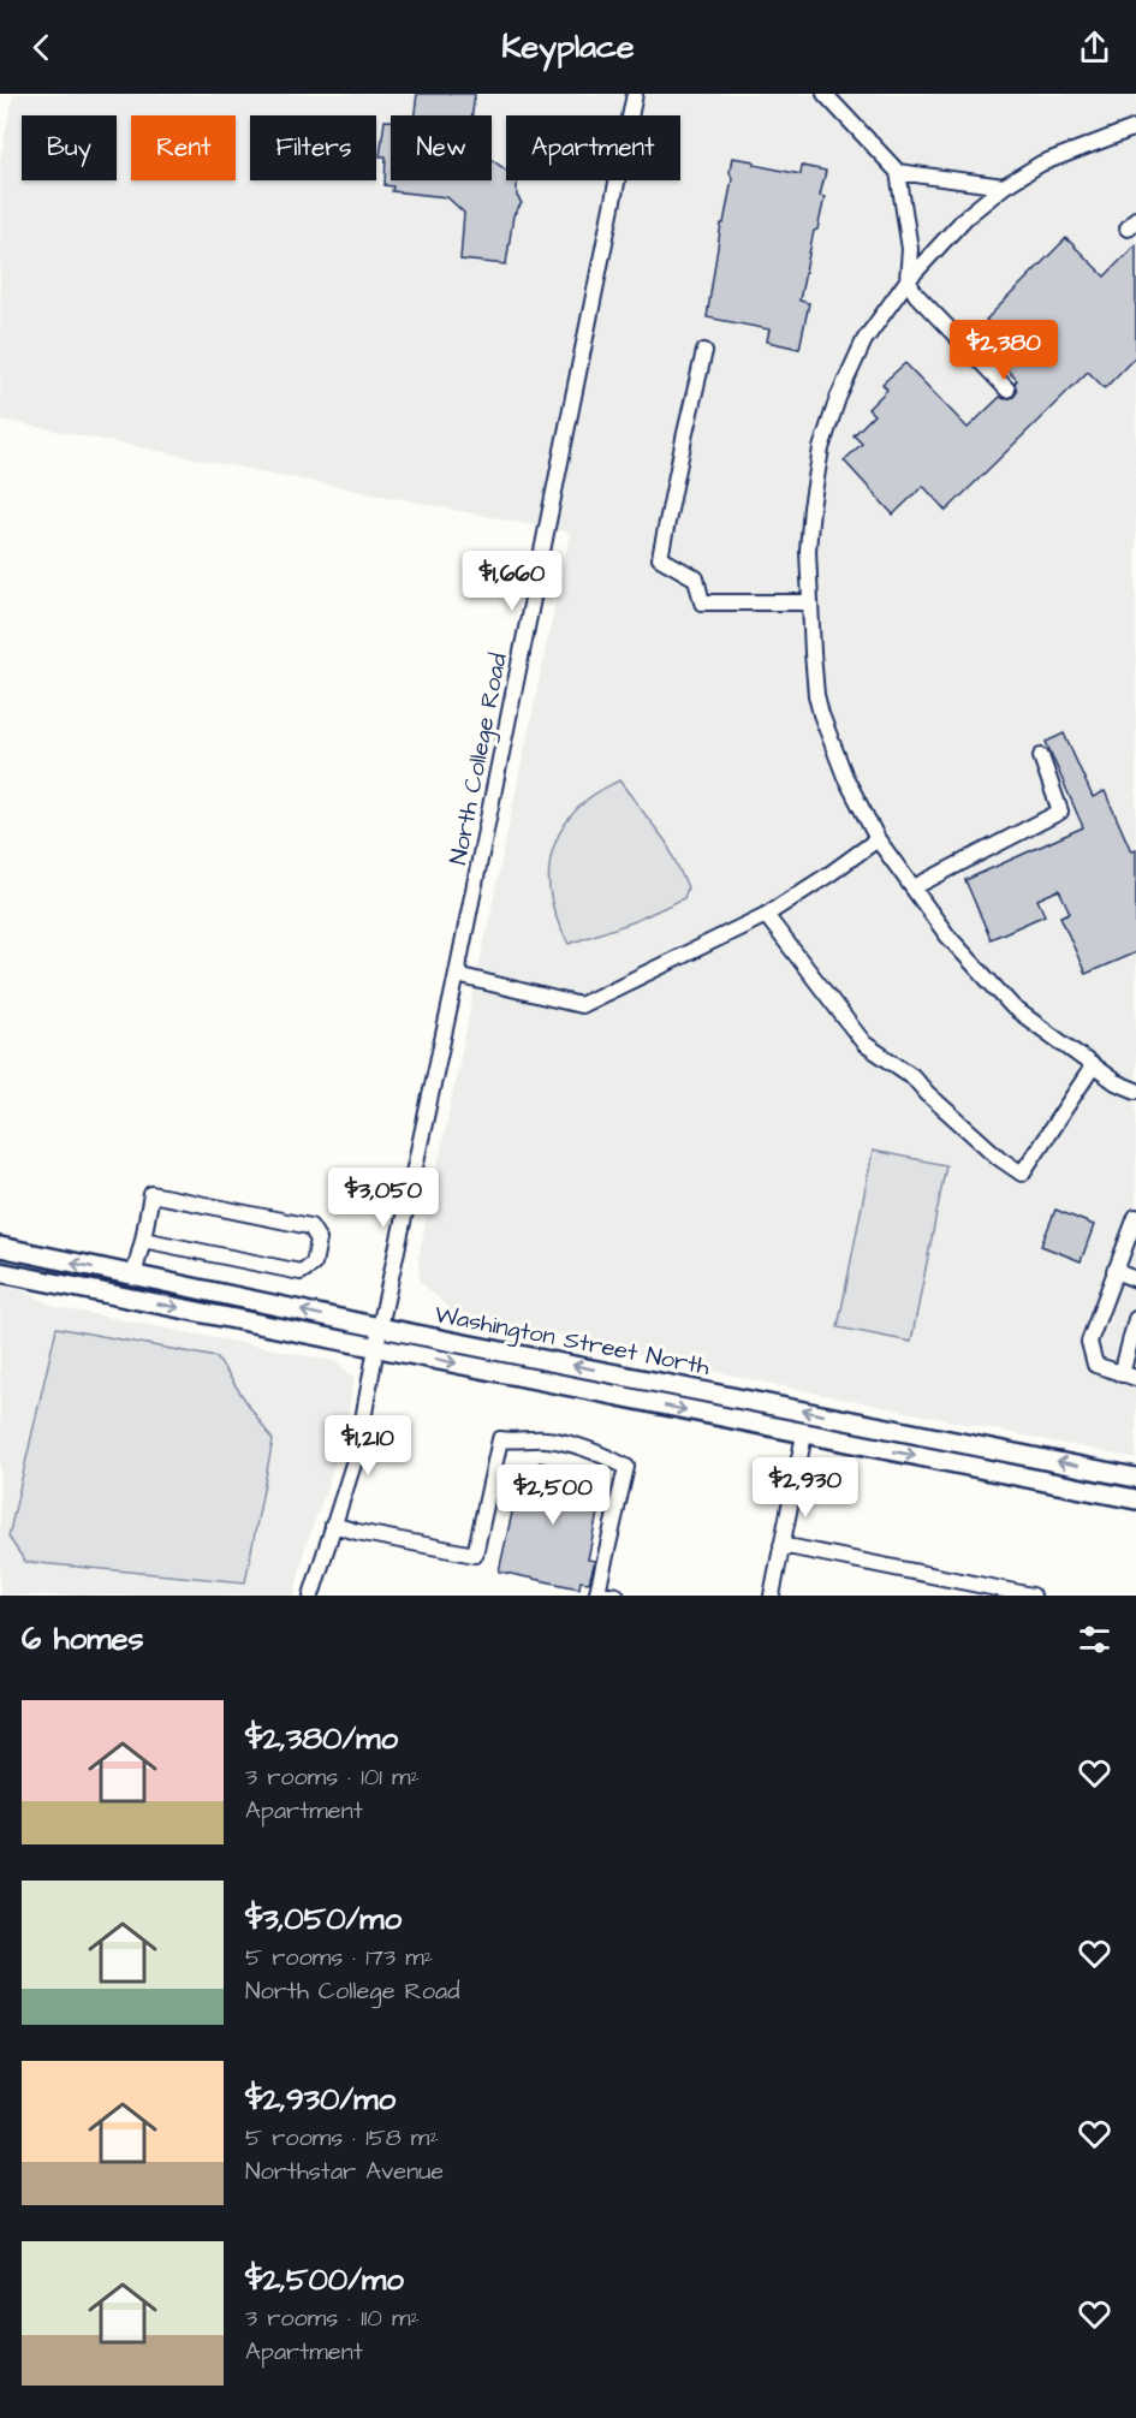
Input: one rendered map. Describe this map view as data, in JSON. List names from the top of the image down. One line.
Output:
{"streets":{"main road":["Washington Street North"],"street":["North College Road"]},"crossings":[["North College Road","Washington Street North"]],"page":{"header":"Keyplace","chip":["Buy","Rent","Filters","New","Apartment"],"price":["$2,380","$1,660","$3,050","$1,210","$2,930","$2,500"],"heading":"6 homes","list":[{"name":"$2,380/mo","note":"3 rooms · 101 m² · Apartment"},{"name":"$3,050/mo","note":"5 rooms · 173 m² · North College Road"},{"name":"$2,930/mo","note":"5 rooms · 158 m² · Northstar Avenue"},{"name":"$2,500/mo","note":"3 rooms · 110 m² · Apartment"}]}}
